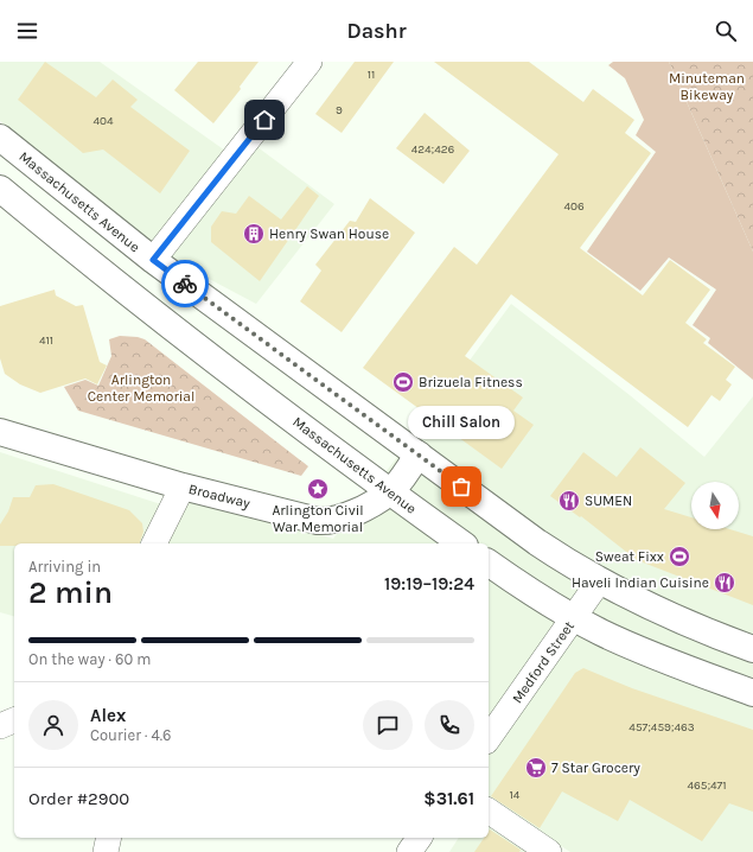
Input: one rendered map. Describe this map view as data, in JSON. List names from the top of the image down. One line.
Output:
{"streets":{"main road":["Massachusetts Avenue","Broadway"],"street":["Medford Street"]},"crossings":[["Massachusetts Avenue","Broadway"],["Massachusetts Avenue","Medford Street"]],"parks":["Minuteman Bikeway","Arlington Center Memorial"],"places":{"building":["Henry Swan House"],"sports":["Brizuela Fitness","Sweat Fixx"],"other":["Chill Salon"],"place":["Arlington Civil War Memorial"],"restaurant":["SUMEN","Haveli Indian Cuisine"],"supermarket":["7 Star Grocery"]},"house_numbers":["11","9","404","424;426","406","411","457;459;463","465;471","14"],"north":"bottom","page":{"header":"Dashr","bubble":"Chill Salon","heading":["2 min","Arriving in","19:19–19:24"],"panel":["Alex","Courier · 4.6","Order #2900","$31.61"],"bar":"On the way · 60 m"}}
